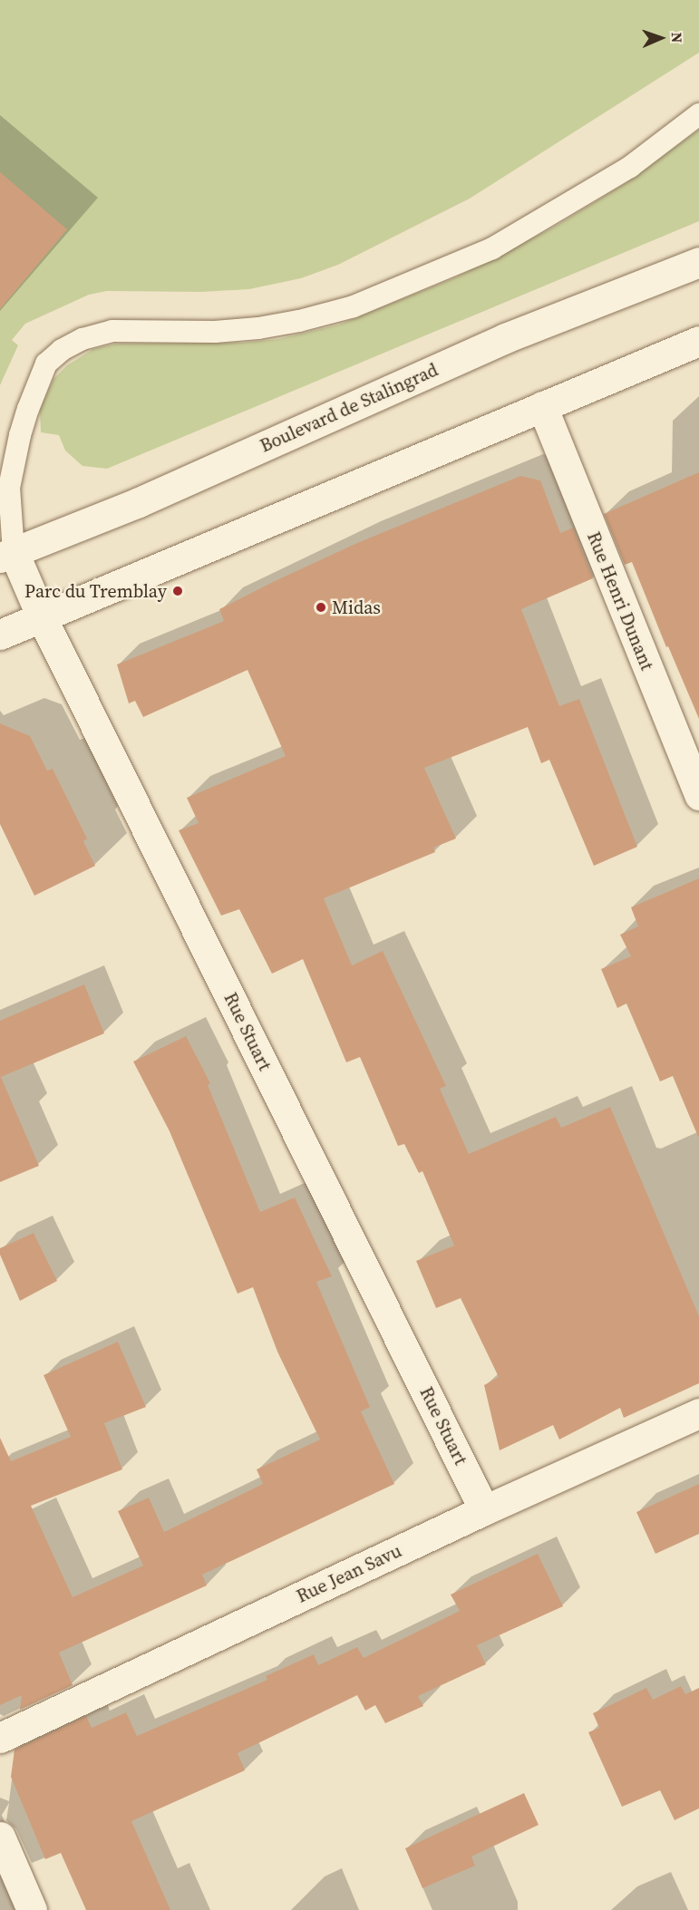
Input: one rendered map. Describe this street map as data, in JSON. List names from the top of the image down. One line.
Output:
{"streets":{"street":["Boulevard de Stalingrad","Rue Henri Dunant","Rue Stuart","Rue Jean Savu"]},"crossings":[["Boulevard de Stalingrad","Rue Stuart"],["Rue Stuart","Rue Jean Savu"]],"places":["Parc du Tremblay","Midas"],"north":"right"}
